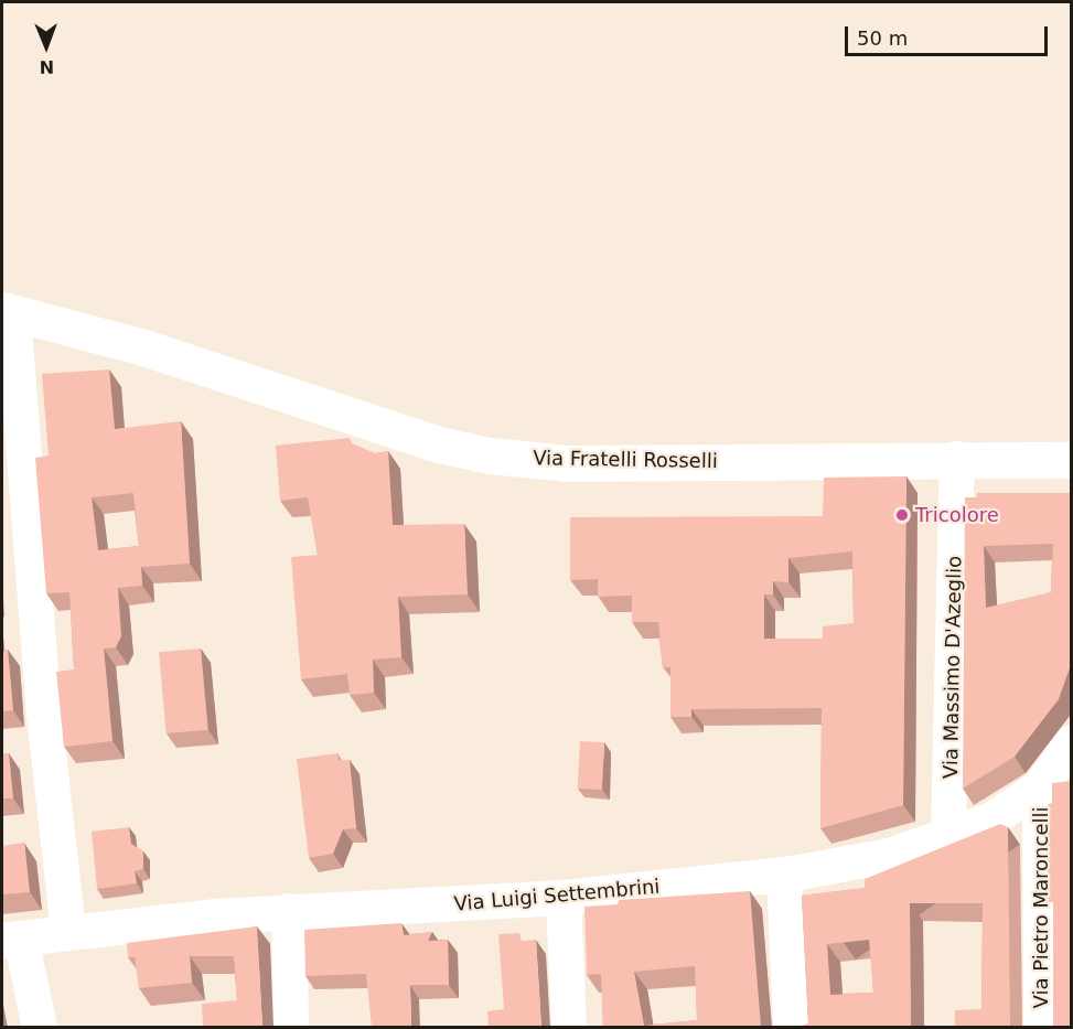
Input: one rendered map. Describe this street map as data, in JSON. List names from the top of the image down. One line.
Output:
{"streets":{"main road":["Via Fratelli Rosselli"],"street":["Via Massimo D'Azeglio","Via Luigi Settembrini","Via Pietro Maroncelli"]},"crossings":[["Via Fratelli Rosselli","Via Massimo D'Azeglio"],["Via Massimo D'Azeglio","Via Luigi Settembrini"],["Via Luigi Settembrini","Via Pietro Maroncelli"]],"places":["Tricolore"],"scale_bar":"50 m","north":"bottom"}
